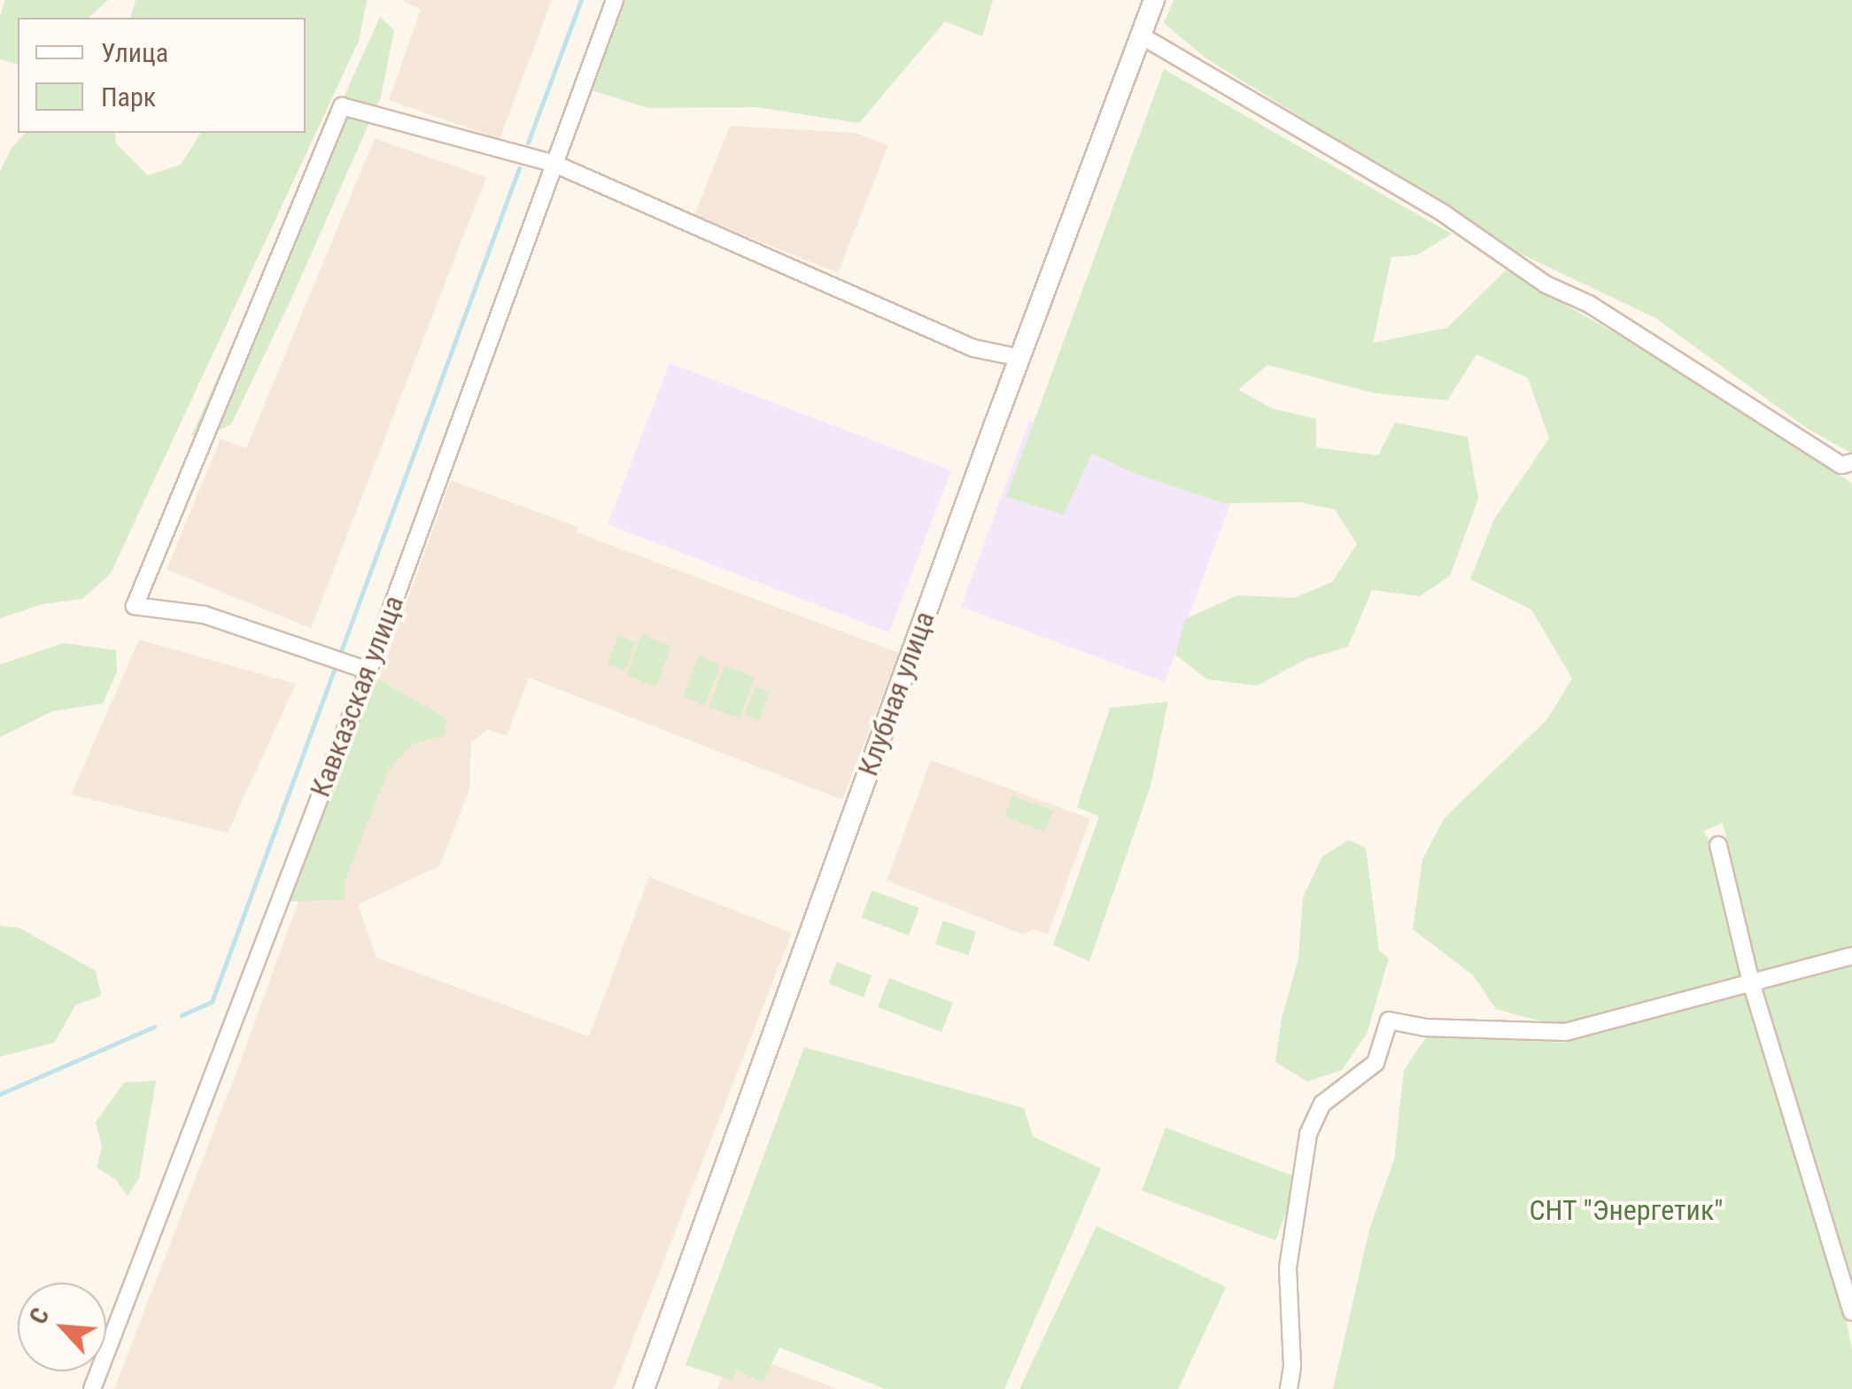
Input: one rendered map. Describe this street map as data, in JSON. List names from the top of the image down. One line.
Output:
{"streets":{"street":["Клубная улица","Кавказская улица"]},"parks":["СНТ \"Энергетик\""],"legend":["Улица","Парк"],"north":"top left"}
